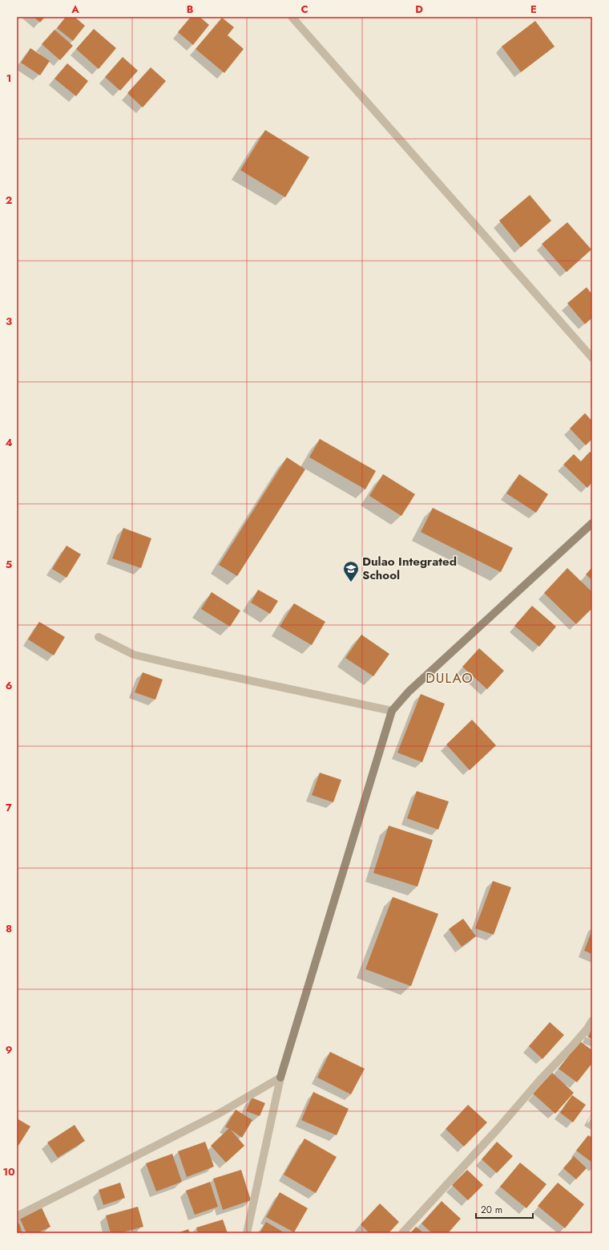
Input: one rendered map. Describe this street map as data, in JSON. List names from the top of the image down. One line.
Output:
{"districts":["DULAO"],"places":{"school or university":["Dulao Integrated School"]},"scale_bar":"20 m","grid":{"columns":["A","B","C","D","E"],"rows":["1","2","3","4","5","6","7","8","9","10"]}}
